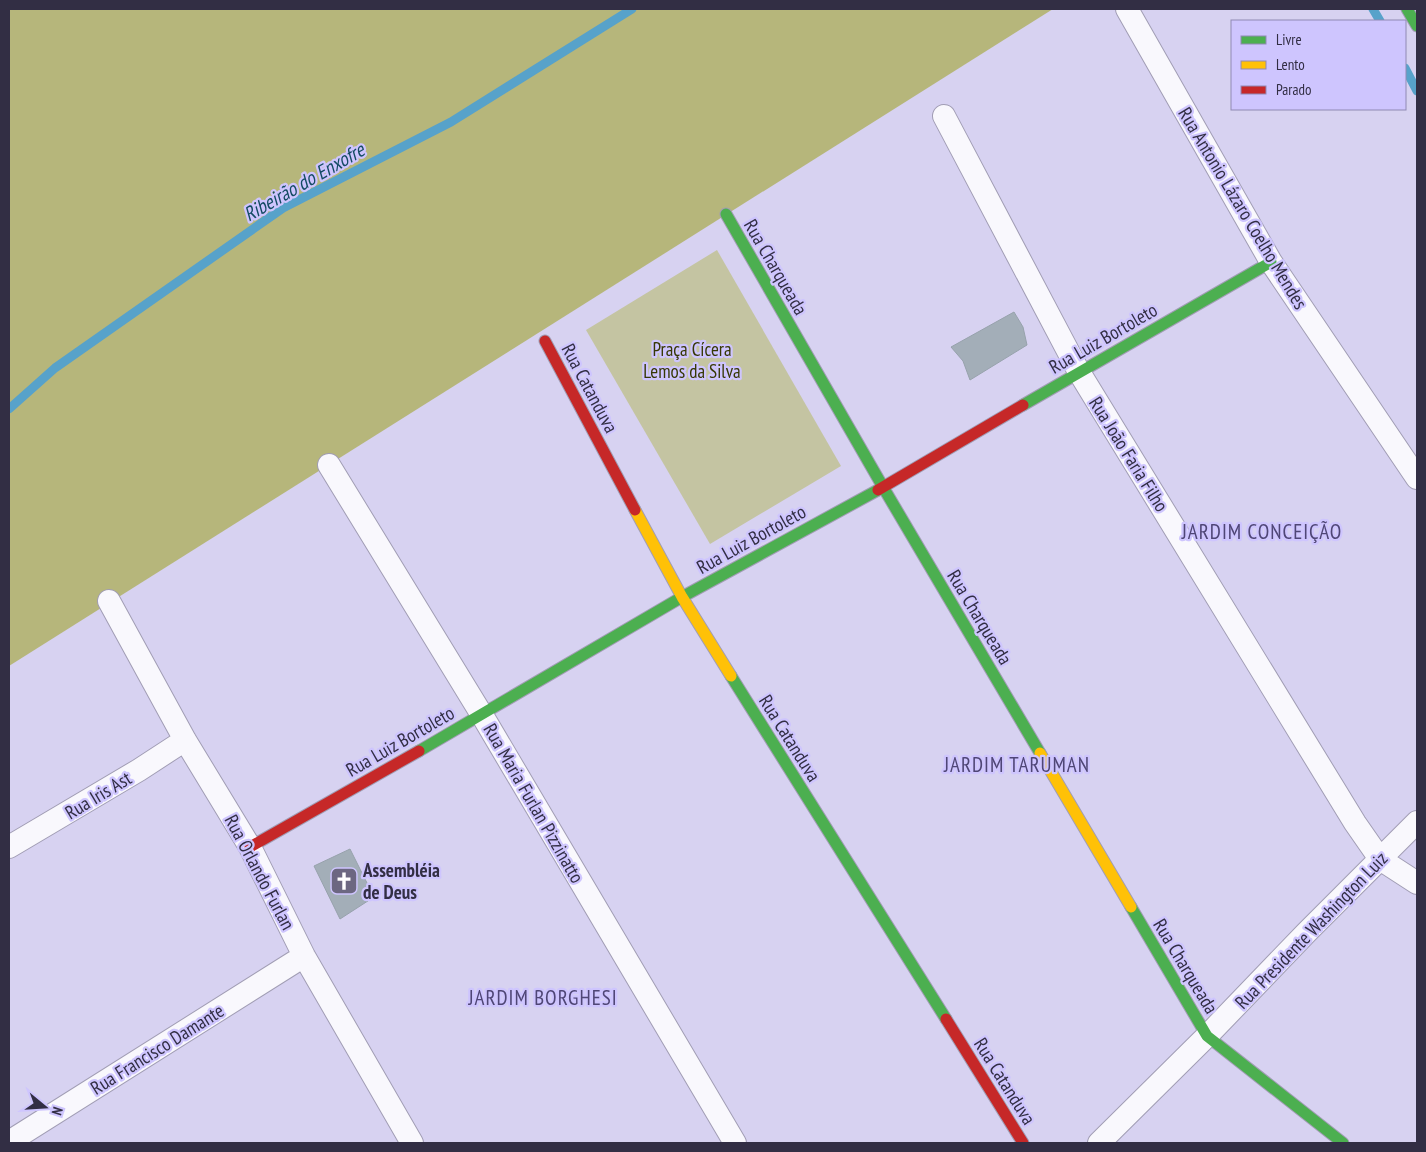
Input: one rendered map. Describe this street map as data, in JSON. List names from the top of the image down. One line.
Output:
{"streets":{"street":["Rua Antonio Lázaro Coelho Mendes","Rua Charqueada","Rua Luiz Bortoleto","Rua Catanduva","Rua João Faria Filho","Rua Iris Ast","Rua Maria Furlan Pizzinatto","Rua Orlando Furlan","Rua Presidente Washington Luiz","Rua Francisco Damante"]},"crossings":[["Rua Antonio Lázaro Coelho Mendes","Rua Luiz Bortoleto"],["Rua Charqueada","Rua Luiz Bortoleto"],["Rua Charqueada","Rua Presidente Washington Luiz"],["Rua Luiz Bortoleto","Rua Catanduva"],["Rua Luiz Bortoleto","Rua João Faria Filho"],["Rua Luiz Bortoleto","Rua Maria Furlan Pizzinatto"],["Rua Luiz Bortoleto","Rua Orlando Furlan"],["Rua João Faria Filho","Rua Presidente Washington Luiz"],["Rua Iris Ast","Rua Orlando Furlan"],["Rua Orlando Furlan","Rua Francisco Damante"]],"districts":["JARDIM CONCEIÇÃO","JARDIM TARUMAN","JARDIM BORGHESI"],"water":["Ribeirão do Enxofre"],"parks":["Praça Cícera Lemos da Silva"],"places":{"church":["Assembléia de Deus"]},"legend":["Livre","Lento","Parado"],"north":"right"}
